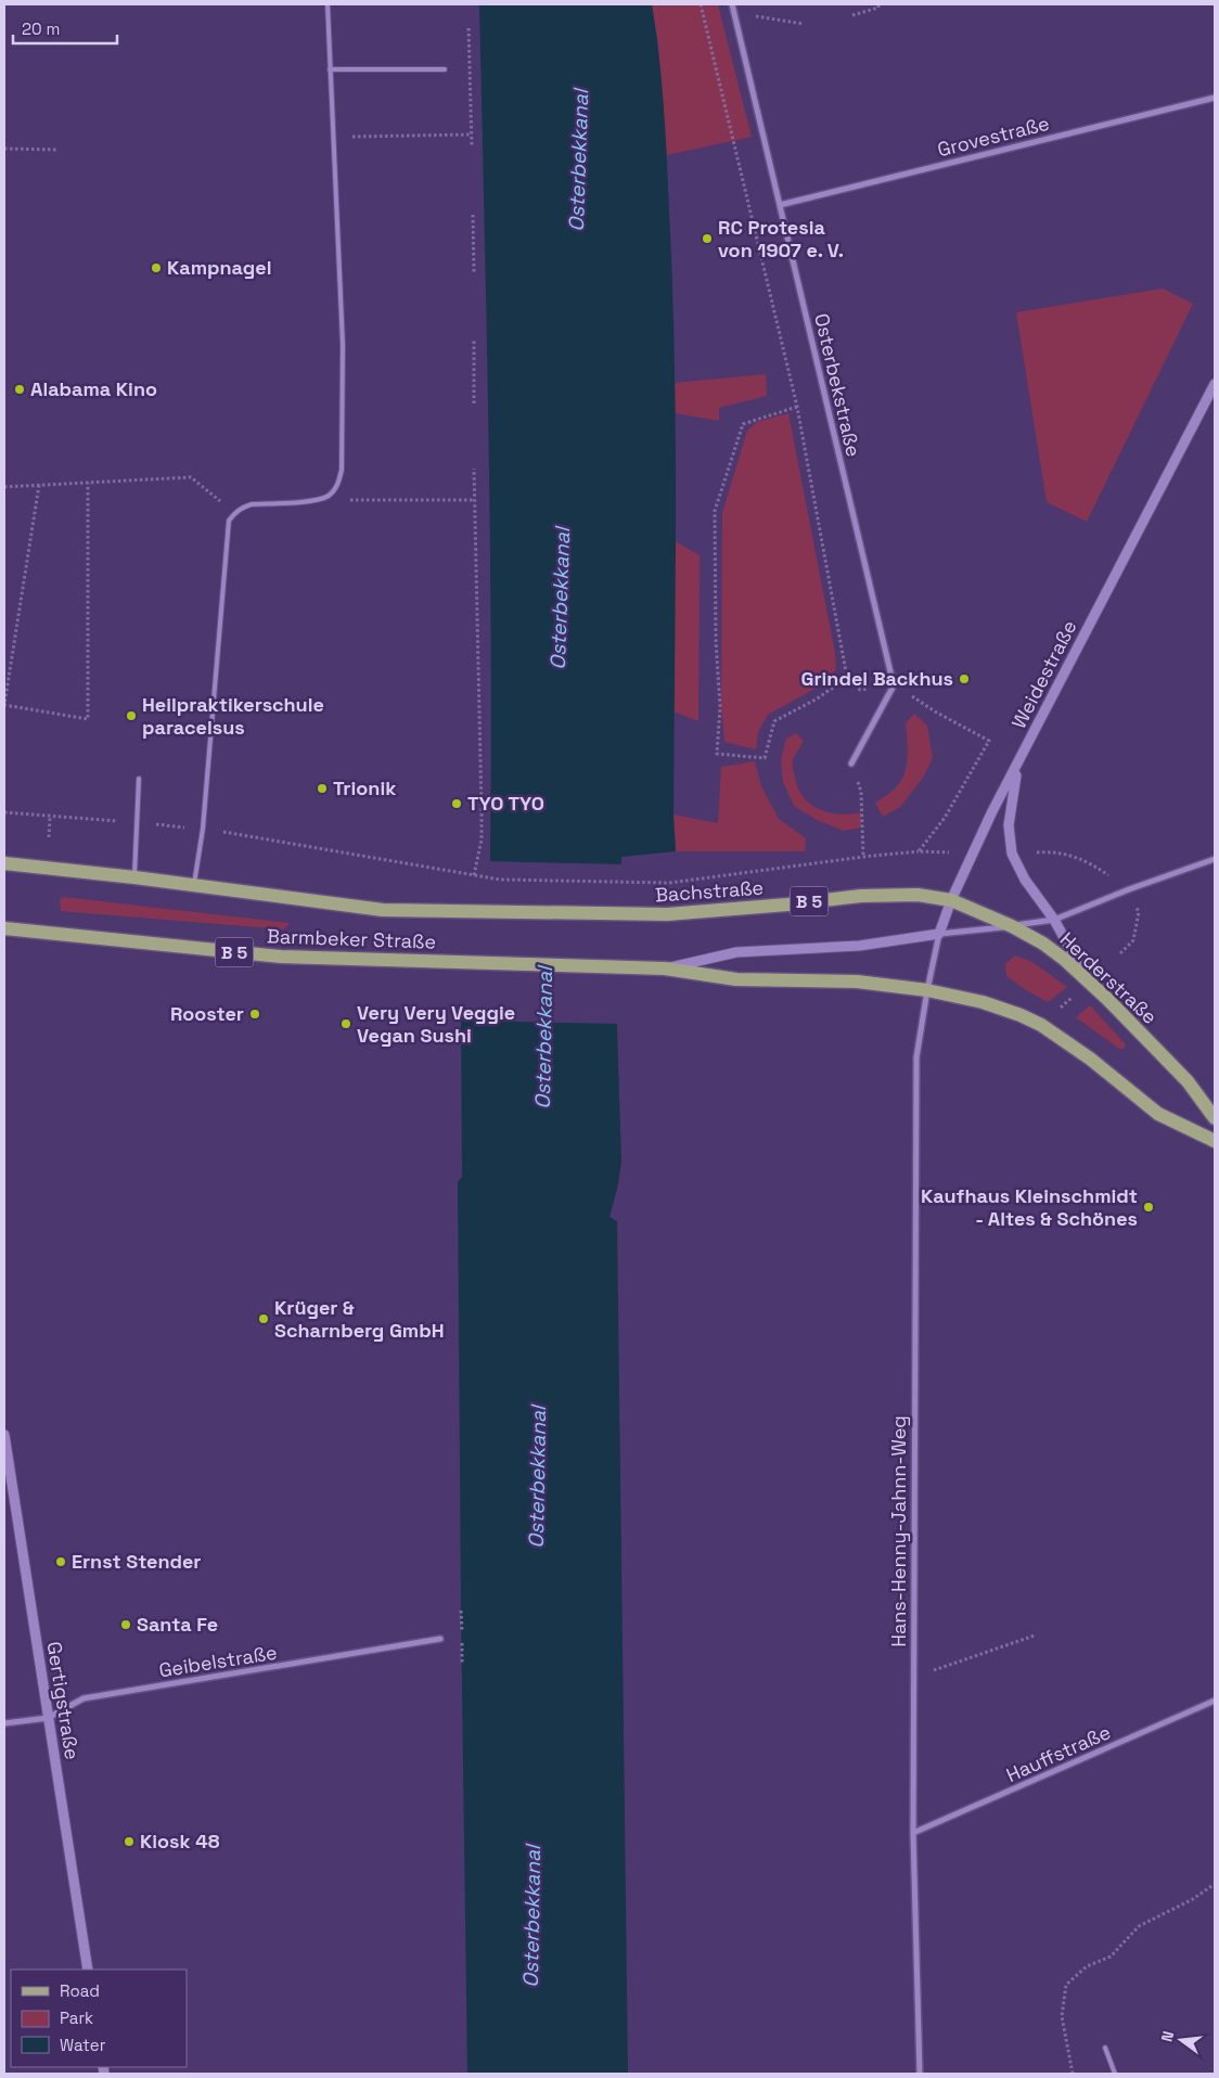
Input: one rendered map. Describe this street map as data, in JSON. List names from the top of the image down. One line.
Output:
{"streets":{"main road":["Bachstraße","B 5","Barmbeker Straße","Herderstraße"],"street":["Grovestraße","Osterbekstraße","Weidestraße","Hans-Henny-Jahnn-Weg","Geibelstraße","Gertigstraße","Hauffstraße"]},"crossings":[["Grovestraße","Osterbekstraße"],["Weidestraße","Bachstraße"],["Weidestraße","B 5"],["Weidestraße","Herderstraße"],["Weidestraße","Hans-Henny-Jahnn-Weg"],["Bachstraße","Barmbeker Straße"],["Bachstraße","Herderstraße"],["B 5","Barmbeker Straße"],["B 5","Hans-Henny-Jahnn-Weg"],["Hans-Henny-Jahnn-Weg","Hauffstraße"],["Geibelstraße","Gertigstraße"]],"water":["Osterbekkanal"],"places":["RC Protesia von 1907 e. V.","Kampnagel","Alabama Kino","Grindel Backhus","Heilpraktikerschule paracelsus","Trionik","TYO TYO","Rooster","Very Very Veggie Vegan Sushi","Kaufhaus Kleinschmidt - Altes & Schönes","Krüger & Scharnberg GmbH","Ernst Stender","Santa Fe","Kiosk 48"],"legend":["Road","Park","Water"],"scale_bar":"20 m","north":"left"}
